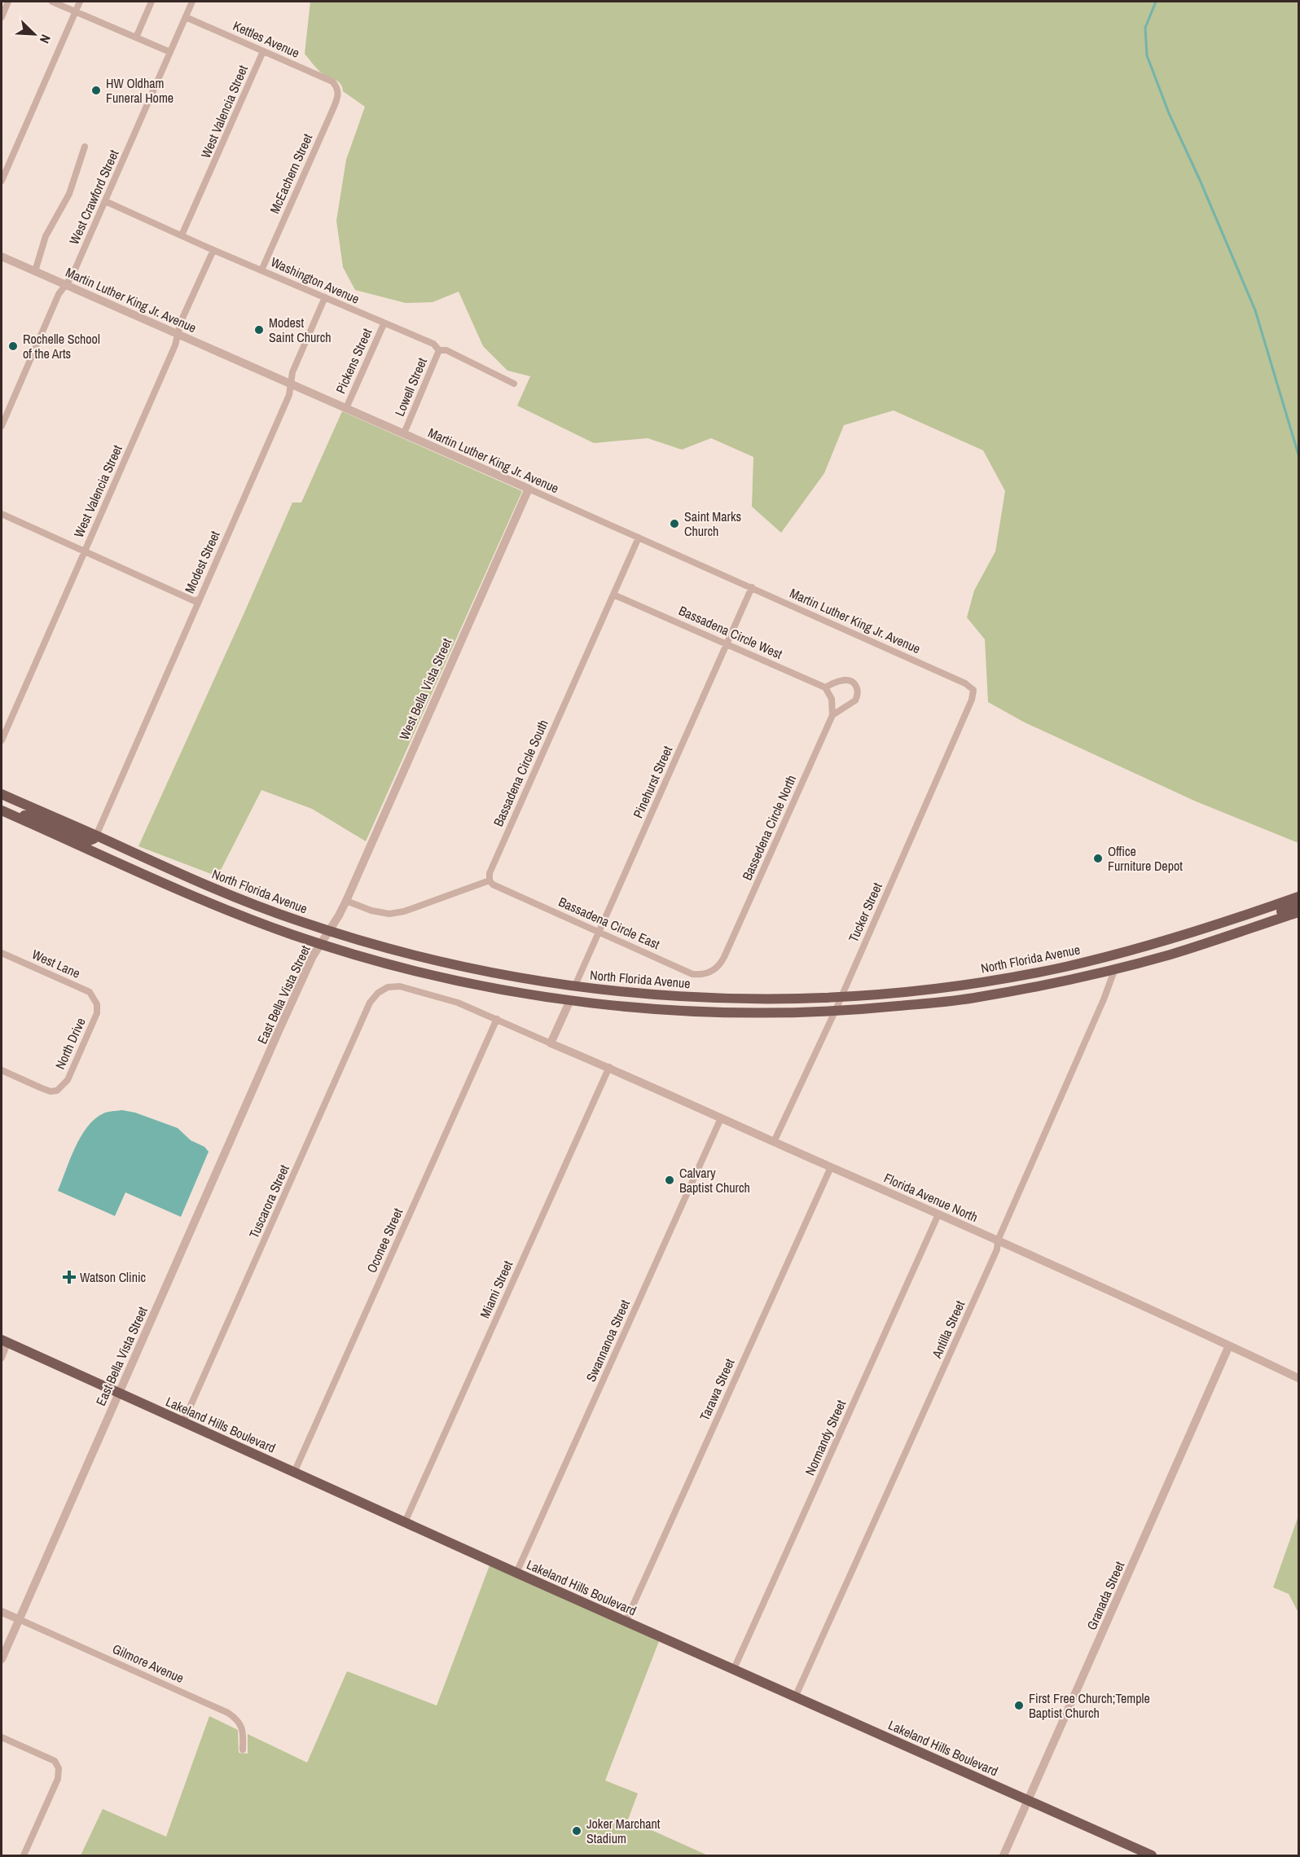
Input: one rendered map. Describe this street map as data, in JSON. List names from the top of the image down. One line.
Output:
{"streets":{"main road":["North Florida Avenue","Lakeland Hills Boulevard"],"street":["Kettles Avenue","West Valencia Street","McEachern Street","West Crawford Street","Washington Avenue","Martin Luther King Jr. Avenue","Pickens Street","Lowell Street","Modest Street","Bassadena Circle West","West Bella Vista Street","Bassadena Circle South","Pinehurst Street","Bassedena Circle North","Tucker Street","Bassadena Circle East","West Lane","East Bella Vista Street","North Drive","Florida Avenue North","Tuscarora Street","Oconee Street","Miami Street","Antilla Street","Swannanoa Street","Tarawa Street","Normandy Street","Granada Street","Gilmore Avenue"]},"crossings":[["Kettles Avenue","West Valencia Street"],["Kettles Avenue","McEachern Street"],["Kettles Avenue","West Crawford Street"],["West Valencia Street","Washington Avenue"],["West Valencia Street","Martin Luther King Jr. Avenue"],["McEachern Street","Washington Avenue"],["West Crawford Street","Washington Avenue"],["West Crawford Street","Martin Luther King Jr. Avenue"],["Washington Avenue","Pickens Street"],["Washington Avenue","Lowell Street"],["Washington Avenue","Modest Street"],["Martin Luther King Jr. Avenue","Pickens Street"],["Martin Luther King Jr. Avenue","Lowell Street"],["Martin Luther King Jr. Avenue","Modest Street"],["Martin Luther King Jr. Avenue","West Bella Vista Street"],["Martin Luther King Jr. Avenue","Bassadena Circle South"],["Martin Luther King Jr. Avenue","Pinehurst Street"],["Martin Luther King Jr. Avenue","Tucker Street"],["Modest Street","North Florida Avenue"],["Bassadena Circle West","Bassadena Circle South"],["Bassadena Circle West","Pinehurst Street"],["Bassadena Circle West","Bassedena Circle North"],["West Bella Vista Street","North Florida Avenue"],["West Bella Vista Street","East Bella Vista Street"],["Bassadena Circle South","Bassadena Circle East"],["Pinehurst Street","North Florida Avenue"],["Pinehurst Street","Bassadena Circle East"],["Bassedena Circle North","Bassadena Circle East"],["North Florida Avenue","Tucker Street"],["North Florida Avenue","East Bella Vista Street"],["North Florida Avenue","Antilla Street"],["Tucker Street","Florida Avenue North"],["West Lane","North Drive"],["East Bella Vista Street","Lakeland Hills Boulevard"],["East Bella Vista Street","Gilmore Avenue"],["Florida Avenue North","Miami Street"],["Florida Avenue North","Antilla Street"],["Florida Avenue North","Swannanoa Street"],["Florida Avenue North","Tarawa Street"],["Florida Avenue North","Normandy Street"],["Florida Avenue North","Granada Street"],["Tuscarora Street","Oconee Street"],["Tuscarora Street","Lakeland Hills Boulevard"],["Oconee Street","Lakeland Hills Boulevard"],["Miami Street","Lakeland Hills Boulevard"],["Antilla Street","Lakeland Hills Boulevard"],["Swannanoa Street","Lakeland Hills Boulevard"],["Tarawa Street","Lakeland Hills Boulevard"],["Lakeland Hills Boulevard","Normandy Street"],["Lakeland Hills Boulevard","Granada Street"]],"places":{"other":["HW Oldham Funeral Home","Modest Saint Church","Rochelle School of the Arts","Saint Marks Church","Office Furniture Depot","Calvary Baptist Church","First Free Church;Temple Baptist Church","Joker Marchant Stadium"],"health":["Watson Clinic"]},"north":"bottom right"}
